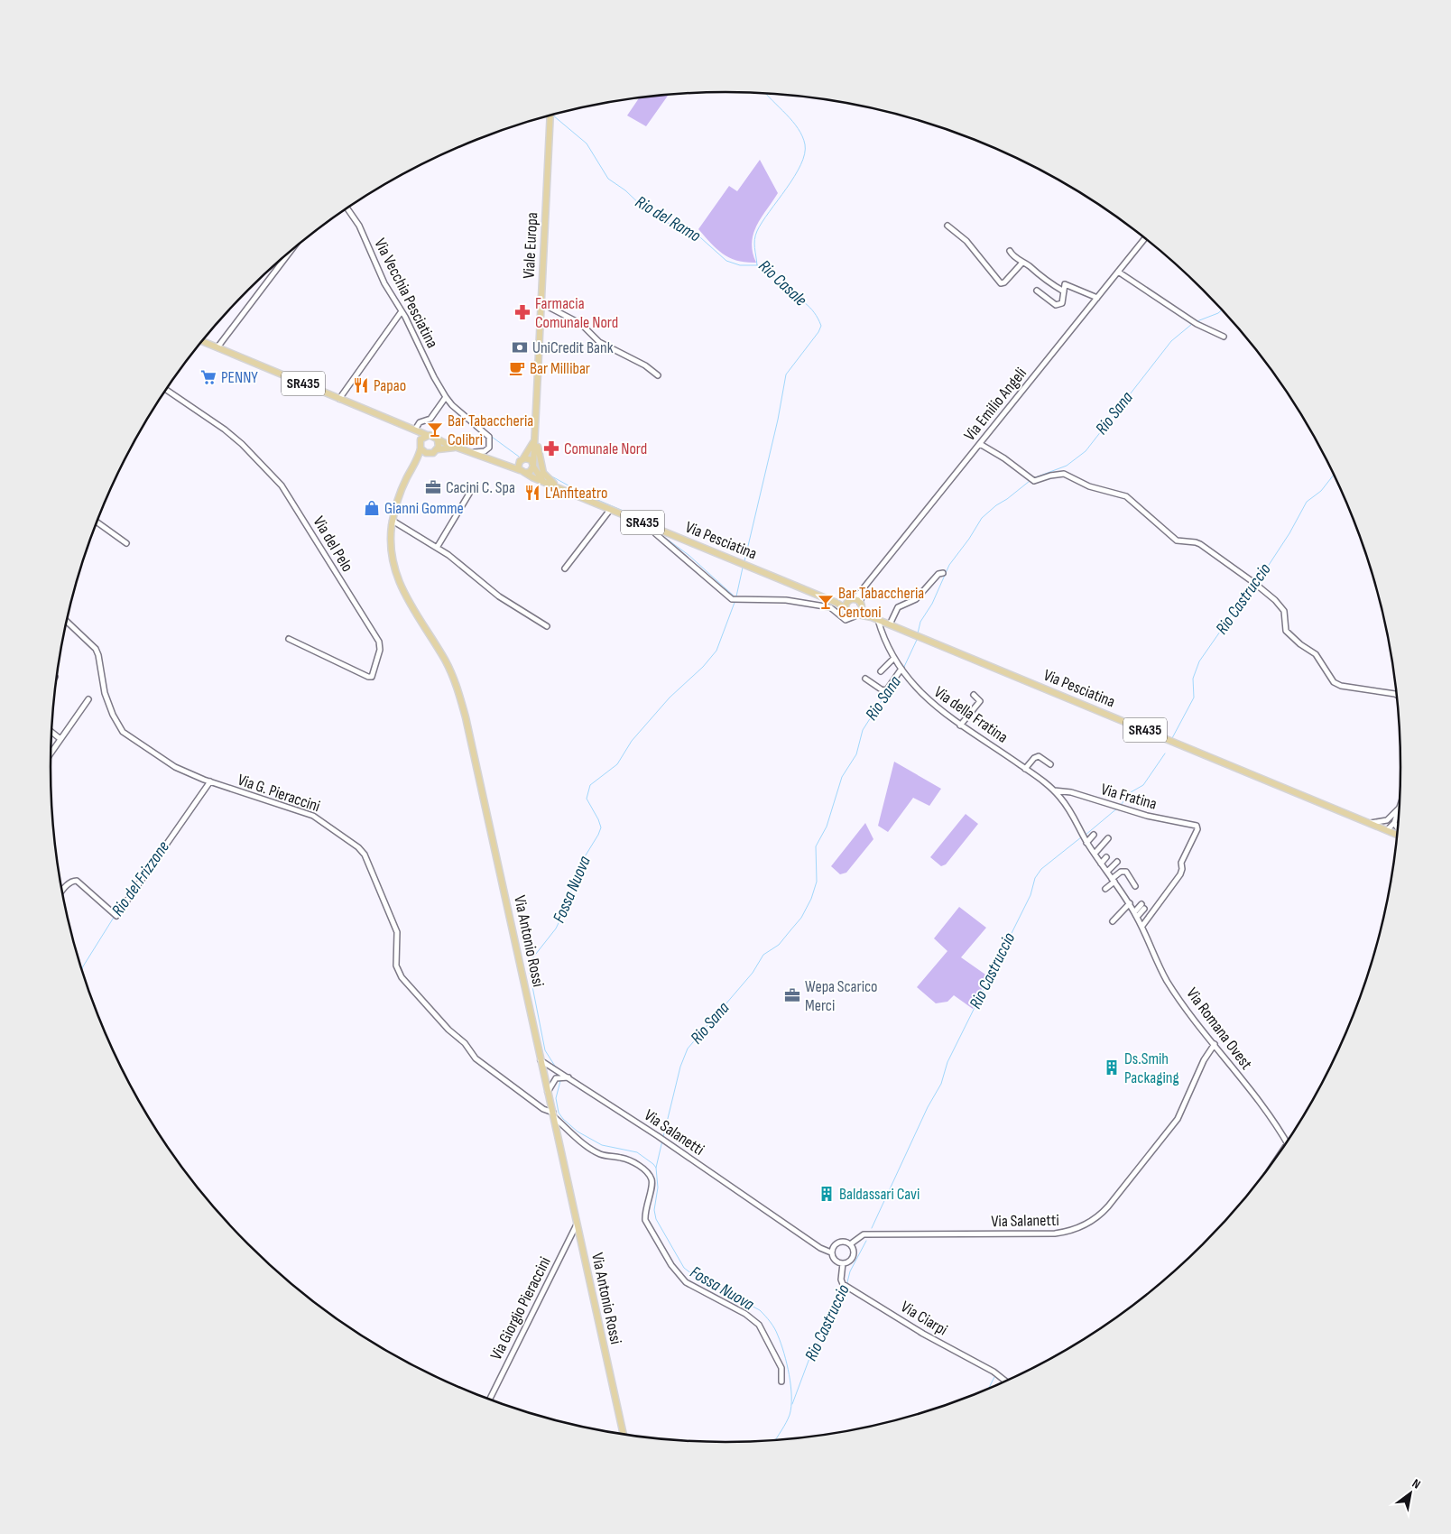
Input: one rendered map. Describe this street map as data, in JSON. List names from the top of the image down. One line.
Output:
{"streets":{"main road":["Viale Europa","SR435","Via Pesciatina","Via Antonio Rossi"],"street":["Via Vecchia Pesciatina","Via Emilio Angeli","Via del Pelo","Via della Fratina","Via G. Pieraccini","Via Fratina","Via Romana Ovest","Via Salanetti","Via Giorgio Pieraccini","Via Ciarpi"]},"crossings":[["Viale Europa","Via Pesciatina"],["Via Vecchia Pesciatina","Via Pesciatina"],["Via Emilio Angeli","Via Pesciatina"],["Via Pesciatina","Via della Fratina"],["Via Pesciatina","Via Antonio Rossi"],["Via della Fratina","Via Fratina"],["Via della Fratina","Via Romana Ovest"],["Via G. Pieraccini","Via Antonio Rossi"],["Via Fratina","Via Romana Ovest"],["Via Antonio Rossi","Via Salanetti"],["Via Antonio Rossi","Via Giorgio Pieraccini"],["Via Romana Ovest","Via Salanetti"],["Via Salanetti","Via Ciarpi"]],"water":["Rio del Ramo","Rio Casale","Rio Sana","Rio Castruccio","Rio del Frizzone","Fossa Nuova"],"places":{"pharmacy":["Farmacia Comunale Nord","Comunale Nord"],"bank":["UniCredit Bank"],"cafe":["Bar Millibar"],"supermarket":["PENNY"],"restaurant":["Papao","L'Anfiteatro"],"bar":["Bar Tabaccheria Colibrì","Bar Tabaccheria Centoni"],"office":["Cacini C. Spa","Wepa Scarico Merci"],"shop":["Gianni Gomme"],"building":["Ds.Smih Packaging","Baldassari Cavi"]},"north":"top right"}
